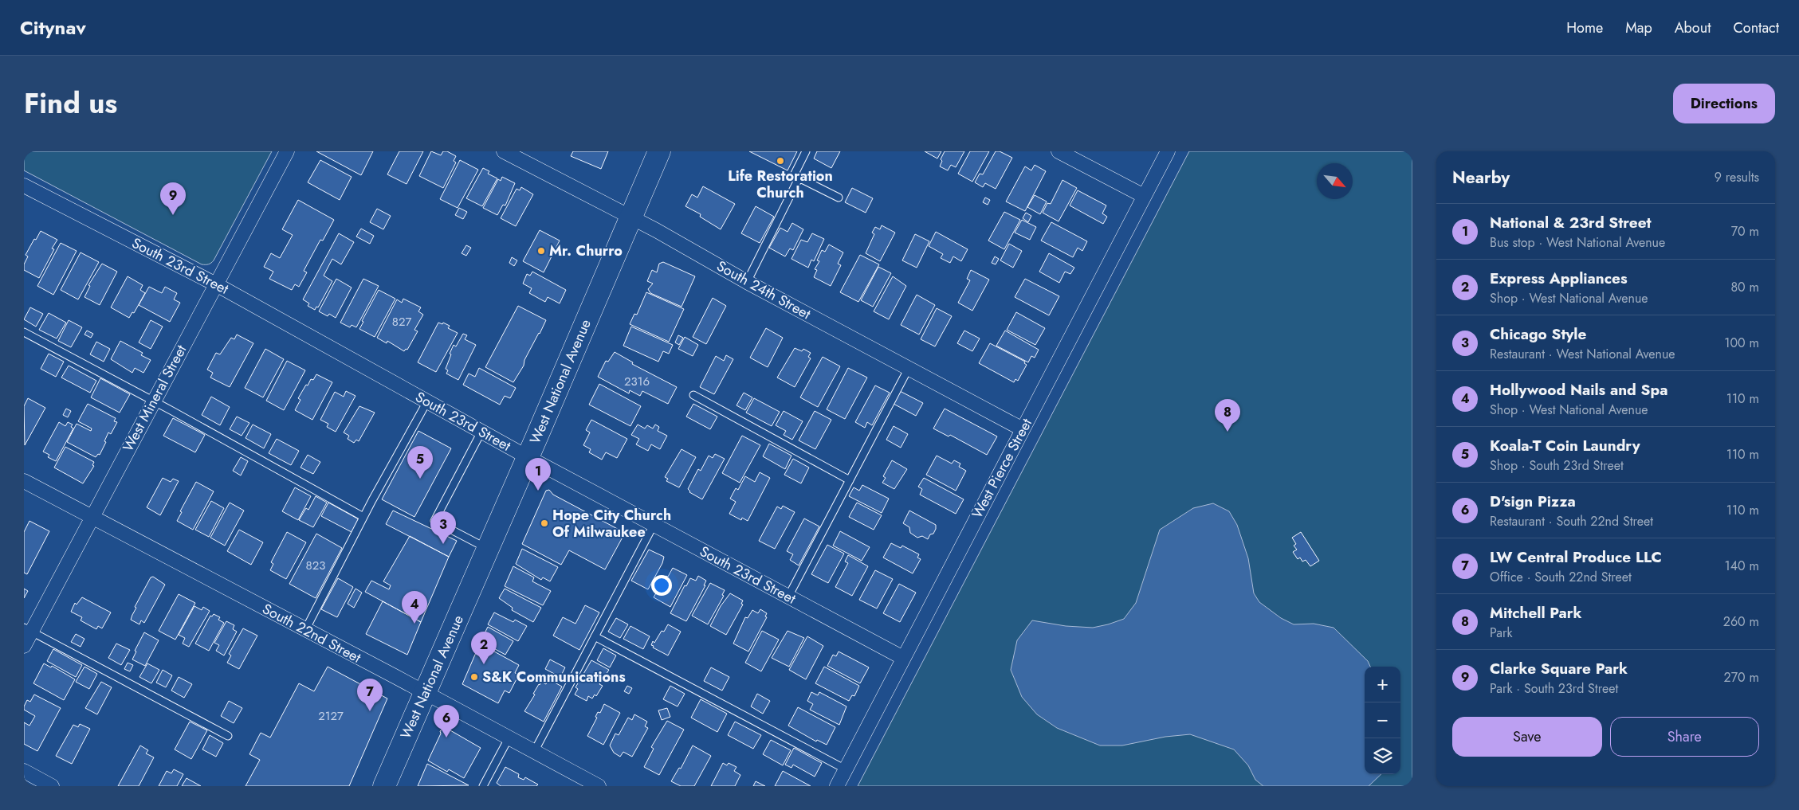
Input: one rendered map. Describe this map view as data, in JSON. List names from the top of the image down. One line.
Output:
{"streets":{"main road":["West National Avenue"],"street":["South 23rd Street","South 24th Street","West Mineral Street","West Pierce Street","South 22nd Street"]},"crossings":[["South 23rd Street","West National Avenue"],["South 23rd Street","West Mineral Street"],["South 23rd Street","West Pierce Street"],["South 24th Street","West National Avenue"],["South 24th Street","West Pierce Street"],["West National Avenue","South 22nd Street"],["West Mineral Street","South 22nd Street"]],"places":["Life Restoration Church","Mr. Churro","Hope City Church Of Milwaukee","S&K Communications"],"house_numbers":["827","2316","823","2127"],"north":"bottom right","page":{"header":"Citynav","nav":["Home","Map","About","Contact"],"title":"Find us","buttons":["Directions",["Save","Share"]],"heading":["Nearby","9 results"],"pins":["9","8","5","1","3","4","2","7","6"],"list":[{"mark":"1","name":"National & 23rd Street","note":"Bus stop · West National Avenue","value":"70 m"},{"mark":"2","name":"Express Appliances","note":"Shop · West National Avenue","value":"80 m"},{"mark":"3","name":"Chicago Style","note":"Restaurant · West National Avenue","value":"100 m"},{"mark":"4","name":"Hollywood Nails and Spa","note":"Shop · West National Avenue","value":"110 m"},{"mark":"5","name":"Koala-T Coin Laundry","note":"Shop · South 23rd Street","value":"110 m"},{"mark":"6","name":"D'sign Pizza","note":"Restaurant · South 22nd Street","value":"110 m"},{"mark":"7","name":"LW Central Produce LLC","note":"Office · South 22nd Street","value":"140 m"},{"mark":"8","name":"Mitchell Park","note":"Park","value":"260 m"},{"mark":"9","name":"Clarke Square Park","note":"Park · South 23rd Street","value":"270 m"}],"map_buttons":["+","−"]}}
